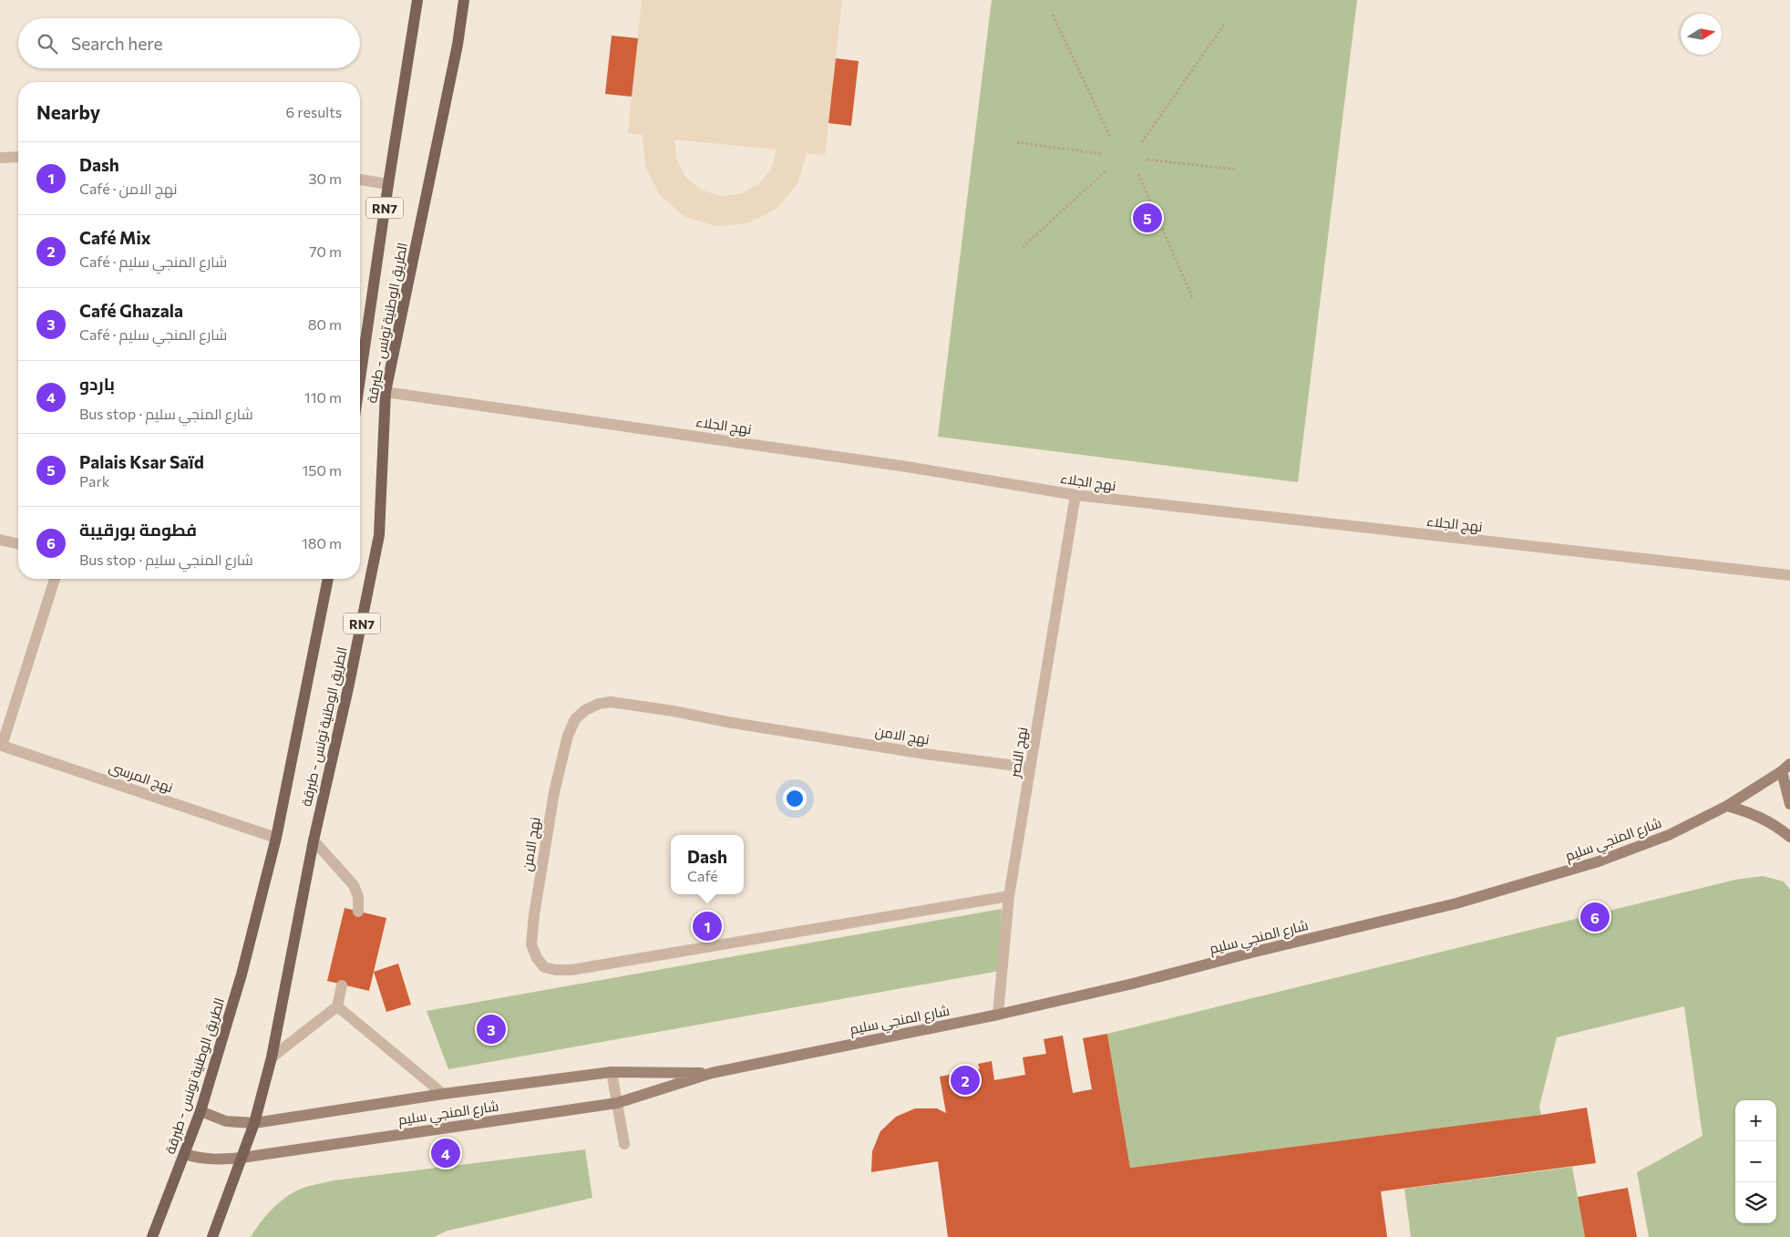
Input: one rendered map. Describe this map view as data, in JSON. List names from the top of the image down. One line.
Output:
{"streets":{"main road":["RN7","الطريق الوطنية تونس - طبرقة","شارع المنجي سليم"],"street":["نهج الجلاء","نهج الامن","نهج النصر","نهج المرسى"]},"crossings":[["الطريق الوطنية تونس - طبرقة","نهج الجلاء"],["الطريق الوطنية تونس - طبرقة","نهج المرسى"],["الطريق الوطنية تونس - طبرقة","شارع المنجي سليم"],["نهج الجلاء","نهج النصر"],["نهج الامن","نهج النصر"],["نهج النصر","شارع المنجي سليم"]],"north":"right","page":{"search":"Search here","heading":["Nearby","6 results"],"list":[{"mark":"1","name":"Dash","note":"Café · نهج الامن","value":"30 m"},{"mark":"2","name":"Café Mix","note":"Café · شارع المنجي سليم","value":"70 m"},{"mark":"3","name":"Café Ghazala","note":"Café · شارع المنجي سليم","value":"80 m"},{"mark":"4","name":"باردو","note":"Bus stop · شارع المنجي سليم","value":"110 m"},{"mark":"5","name":"Palais Ksar Saïd","note":"Park","value":"150 m"},{"mark":"6","name":"فطومة بورقيبة","note":"Bus stop · شارع المنجي سليم","value":"180 m"}],"pins":["5","6","1","3","2","4"],"popup":["Dash","Café"],"map_buttons":["+","−"]}}
